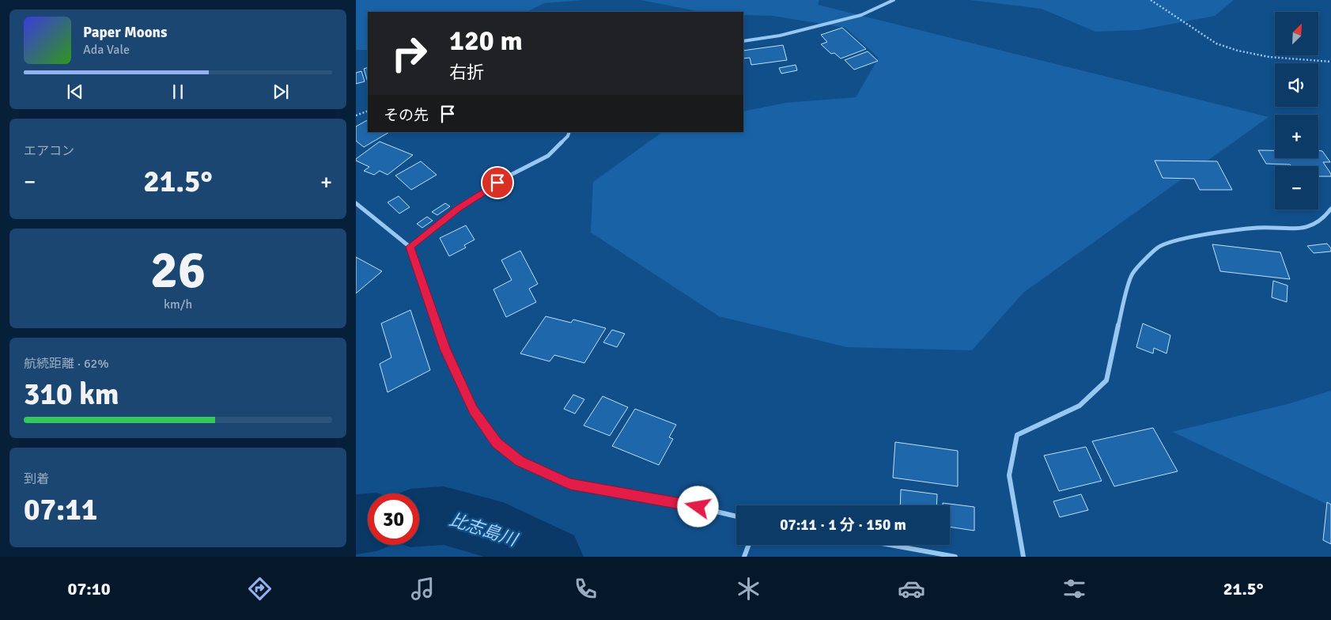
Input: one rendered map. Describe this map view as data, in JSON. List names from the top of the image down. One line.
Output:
{"water":["比志島川"],"north":"top right","page":{"map_buttons":["+","−"],"turn":["120 m","右折"],"song":["Paper Moons","Ada Vale"],"then":"その先","tile":["エアコン",["26","km/h"],["航続距離 · 62%","310 km"],["到着","07:11"]],"heat":["−","21.5°","+"],"limit":"30","trip":"07:11 · 1 分 · 150 m","tabs":["07:10","21.5°"]}}
